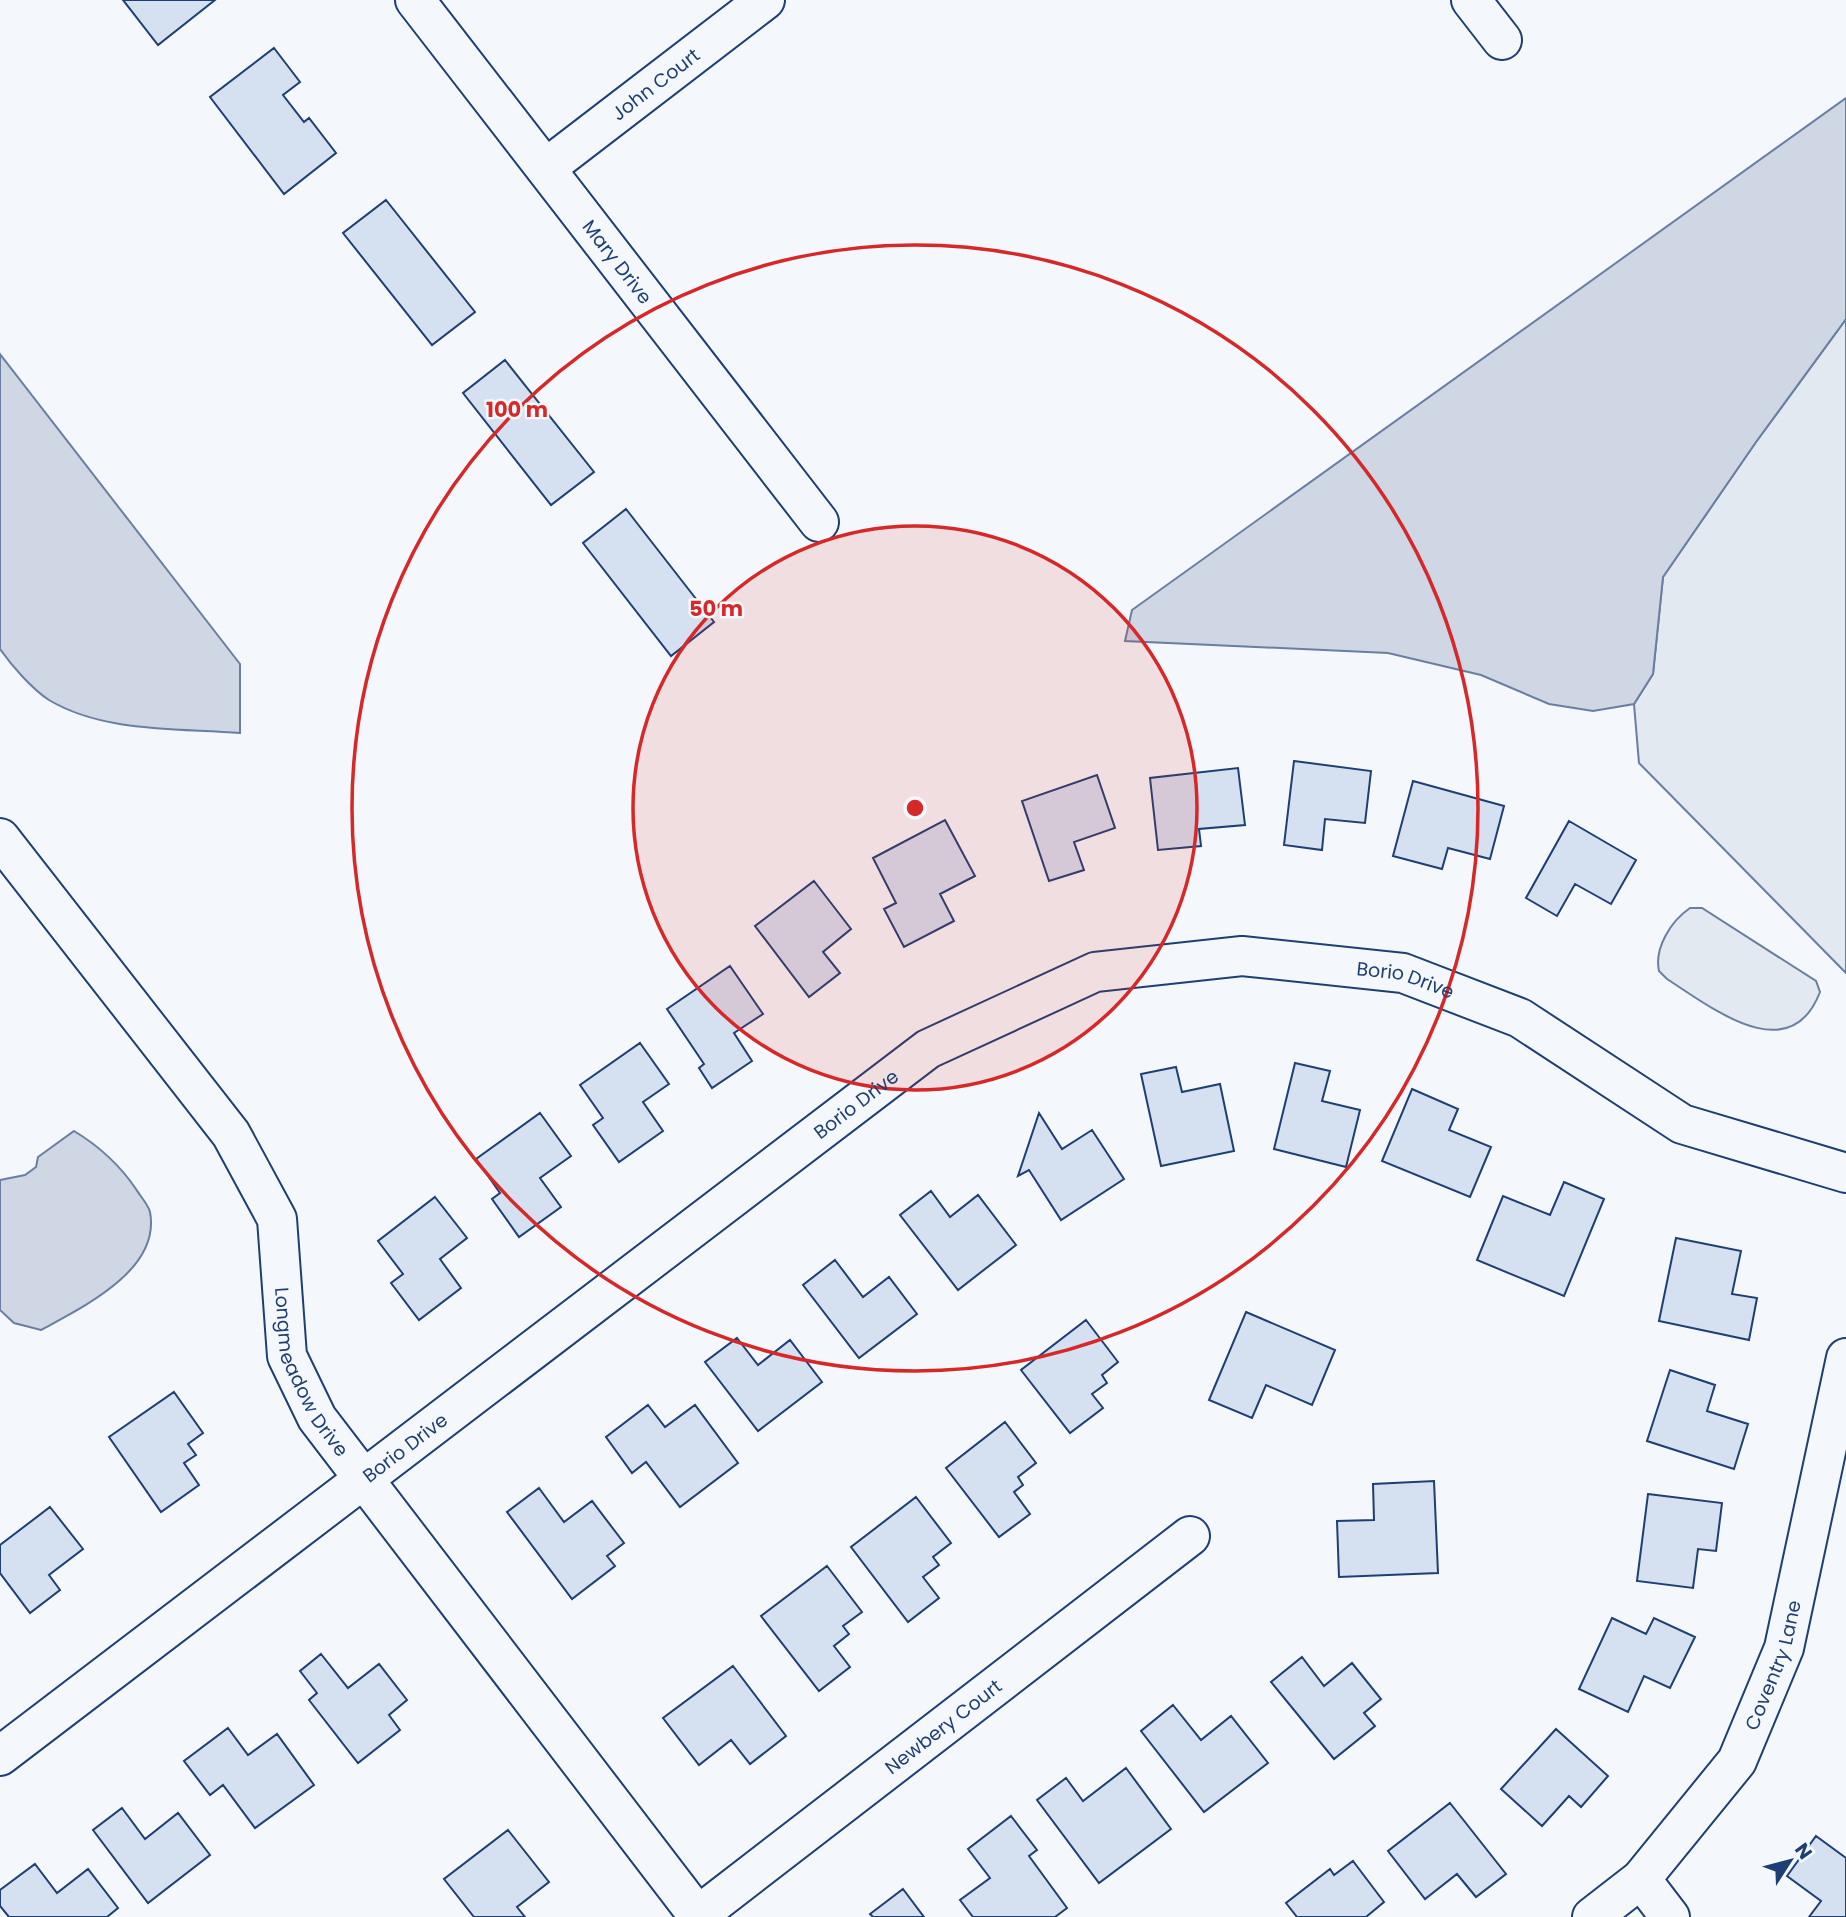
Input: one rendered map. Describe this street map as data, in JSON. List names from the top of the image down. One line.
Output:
{"streets":{"street":["John Court","Mary Drive","Borio Drive","Longmeadow Drive","Coventry Lane","Newbery Court"]},"crossings":[["John Court","Mary Drive"],["Borio Drive","Longmeadow Drive"],["Longmeadow Drive","Newbery Court"]],"north":"top right","rings":["100 m","50 m"]}
